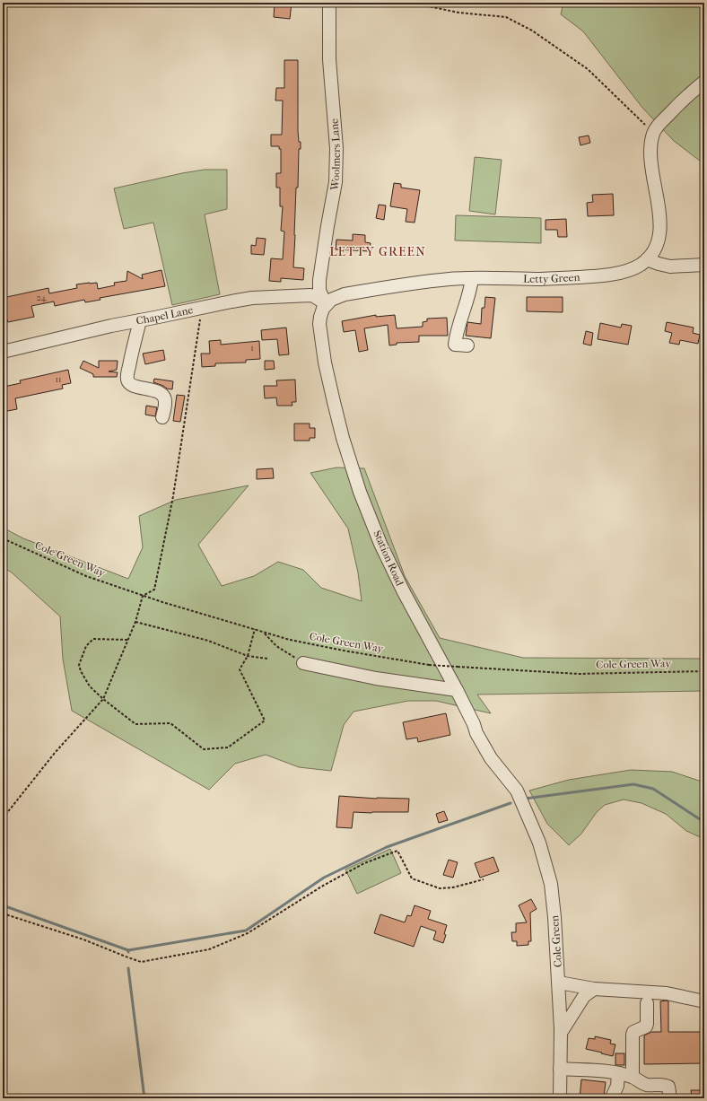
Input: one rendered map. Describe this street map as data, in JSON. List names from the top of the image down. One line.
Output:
{"streets":{"street":["Woolmers Lane","Letty Green","Chapel Lane","Station Road","Cole Green"],"path":["Cole Green Way"]},"crossings":[["Woolmers Lane","Letty Green"],["Woolmers Lane","Chapel Lane"],["Woolmers Lane","Station Road"],["Letty Green","Chapel Lane"],["Letty Green","Station Road"],["Chapel Lane","Station Road"],["Station Road","Cole Green"]],"districts":["LETTY GREEN"],"house_numbers":["24","1","11"]}
